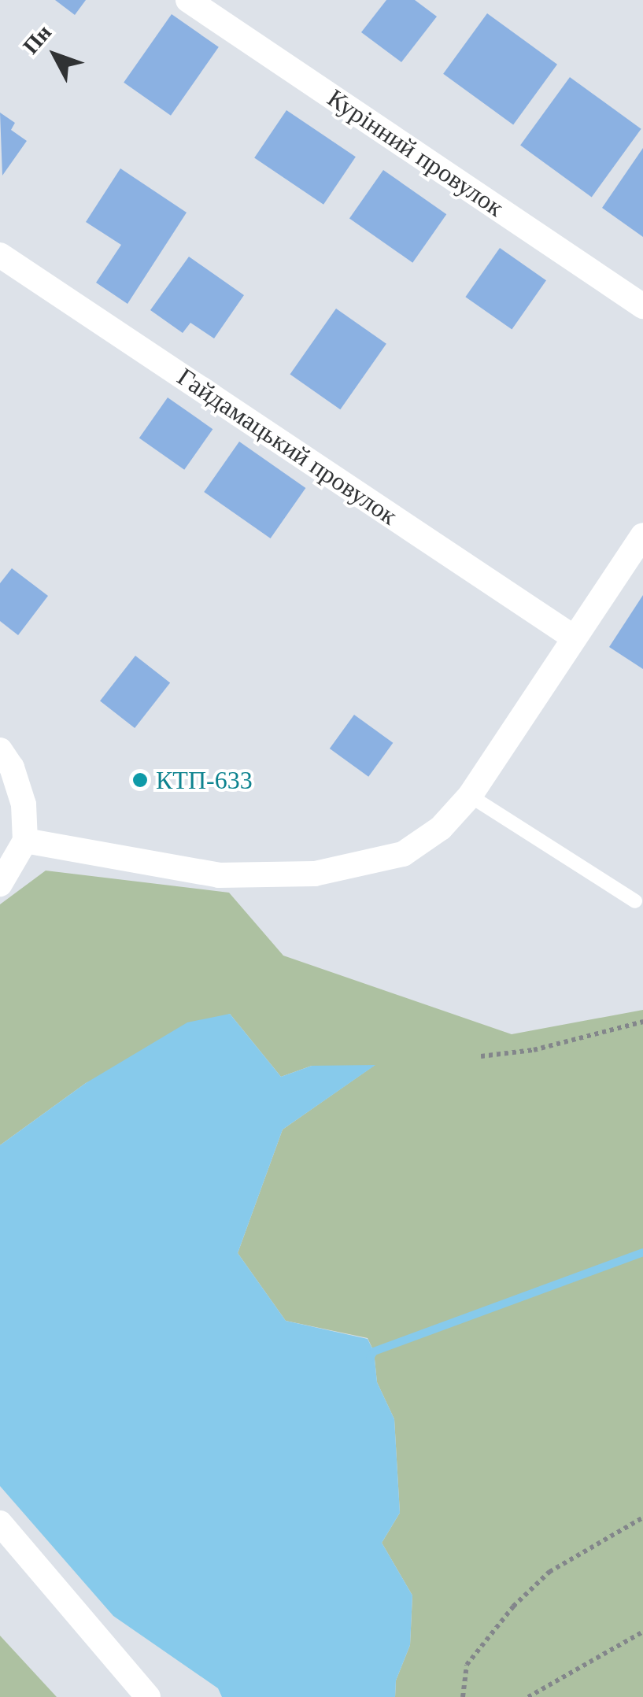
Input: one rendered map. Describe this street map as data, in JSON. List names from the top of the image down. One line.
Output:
{"streets":{"street":["Курінний провулок","Гайдамацький провулок"]},"places":["КТП-633"],"north":"top left"}
